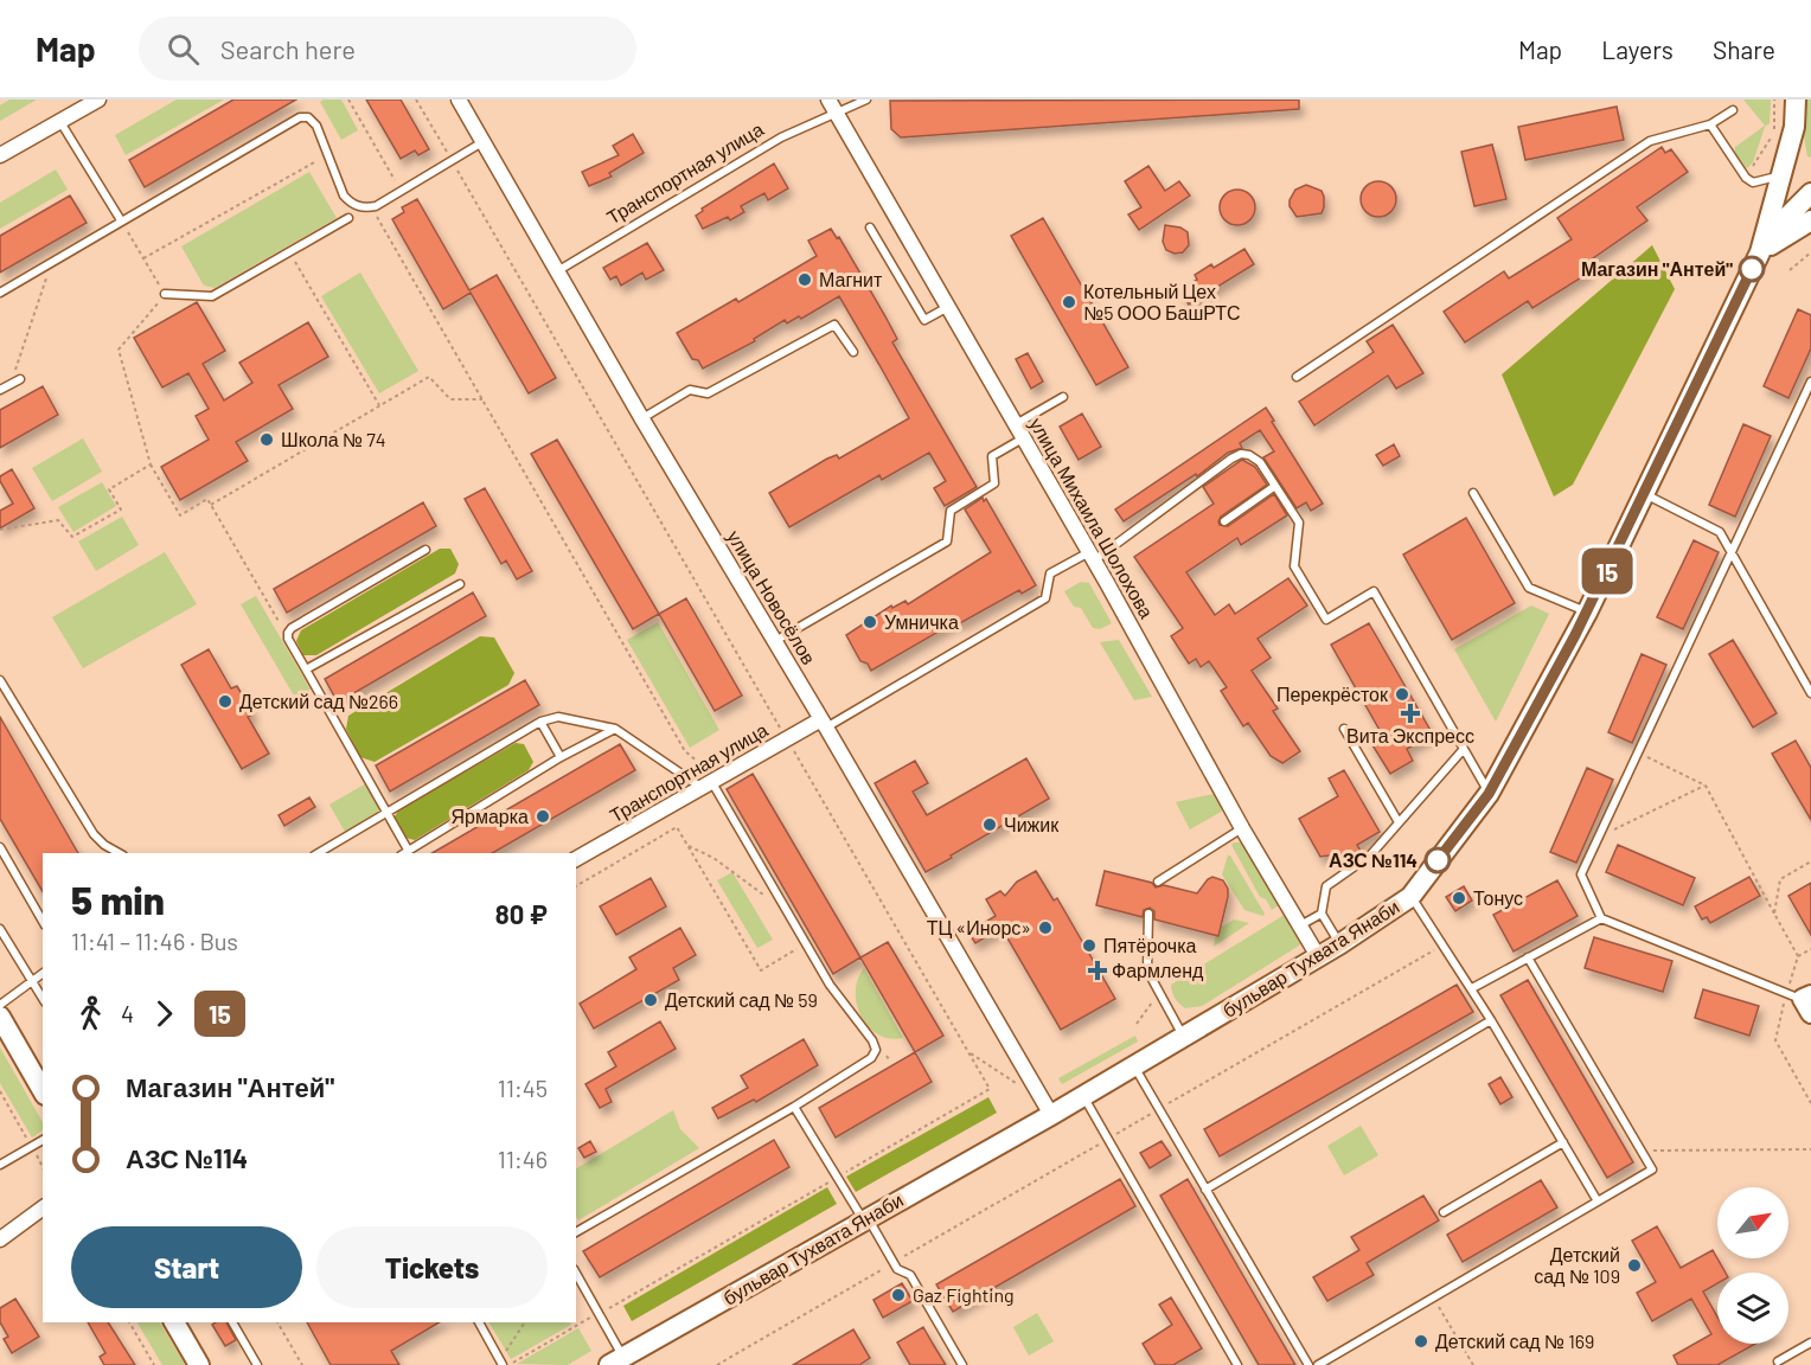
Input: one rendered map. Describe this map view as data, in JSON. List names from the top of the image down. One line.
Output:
{"streets":{"main road":["бульвар Тухвата Янаби"],"street":["Транспортная улица","улица Михаила Шолохова","улица Новосёлов"]},"crossings":[["Транспортная улица","улица Михаила Шолохова"],["Транспортная улица","улица Новосёлов"],["улица Михаила Шолохова","бульвар Тухвата Янаби"],["улица Новосёлов","бульвар Тухвата Янаби"]],"places":{"other":["Магазин \"Антей\"","Магнит","Котельный Цех №5 ООО БашРТС","Школа № 74","Умничка","Перекрёсток","Детский сад №266","Ярмарка","Чижик","АЗС №114","Тонус","ТЦ «Инорс»","Пятёрочка","Детский сад № 59","Детский сад № 109","Gaz Fighting","Детский сад № 169"],"health":["Вита Экспресс","Фармленд"]},"lines":["bus line 15"],"north":"top right","page":{"header":"Map","search":"Search here","nav":["Map","Layers","Share"],"on_map":"15","heading":["5 min","11:41 – 11:46 · Bus","80 ₽"],"legs":["4","15"],"list":[{"name":"Магазин \"Антей\"","value":"11:45"},{"name":"АЗС №114","value":"11:46"}],"buttons":["Start","Tickets"]}}
